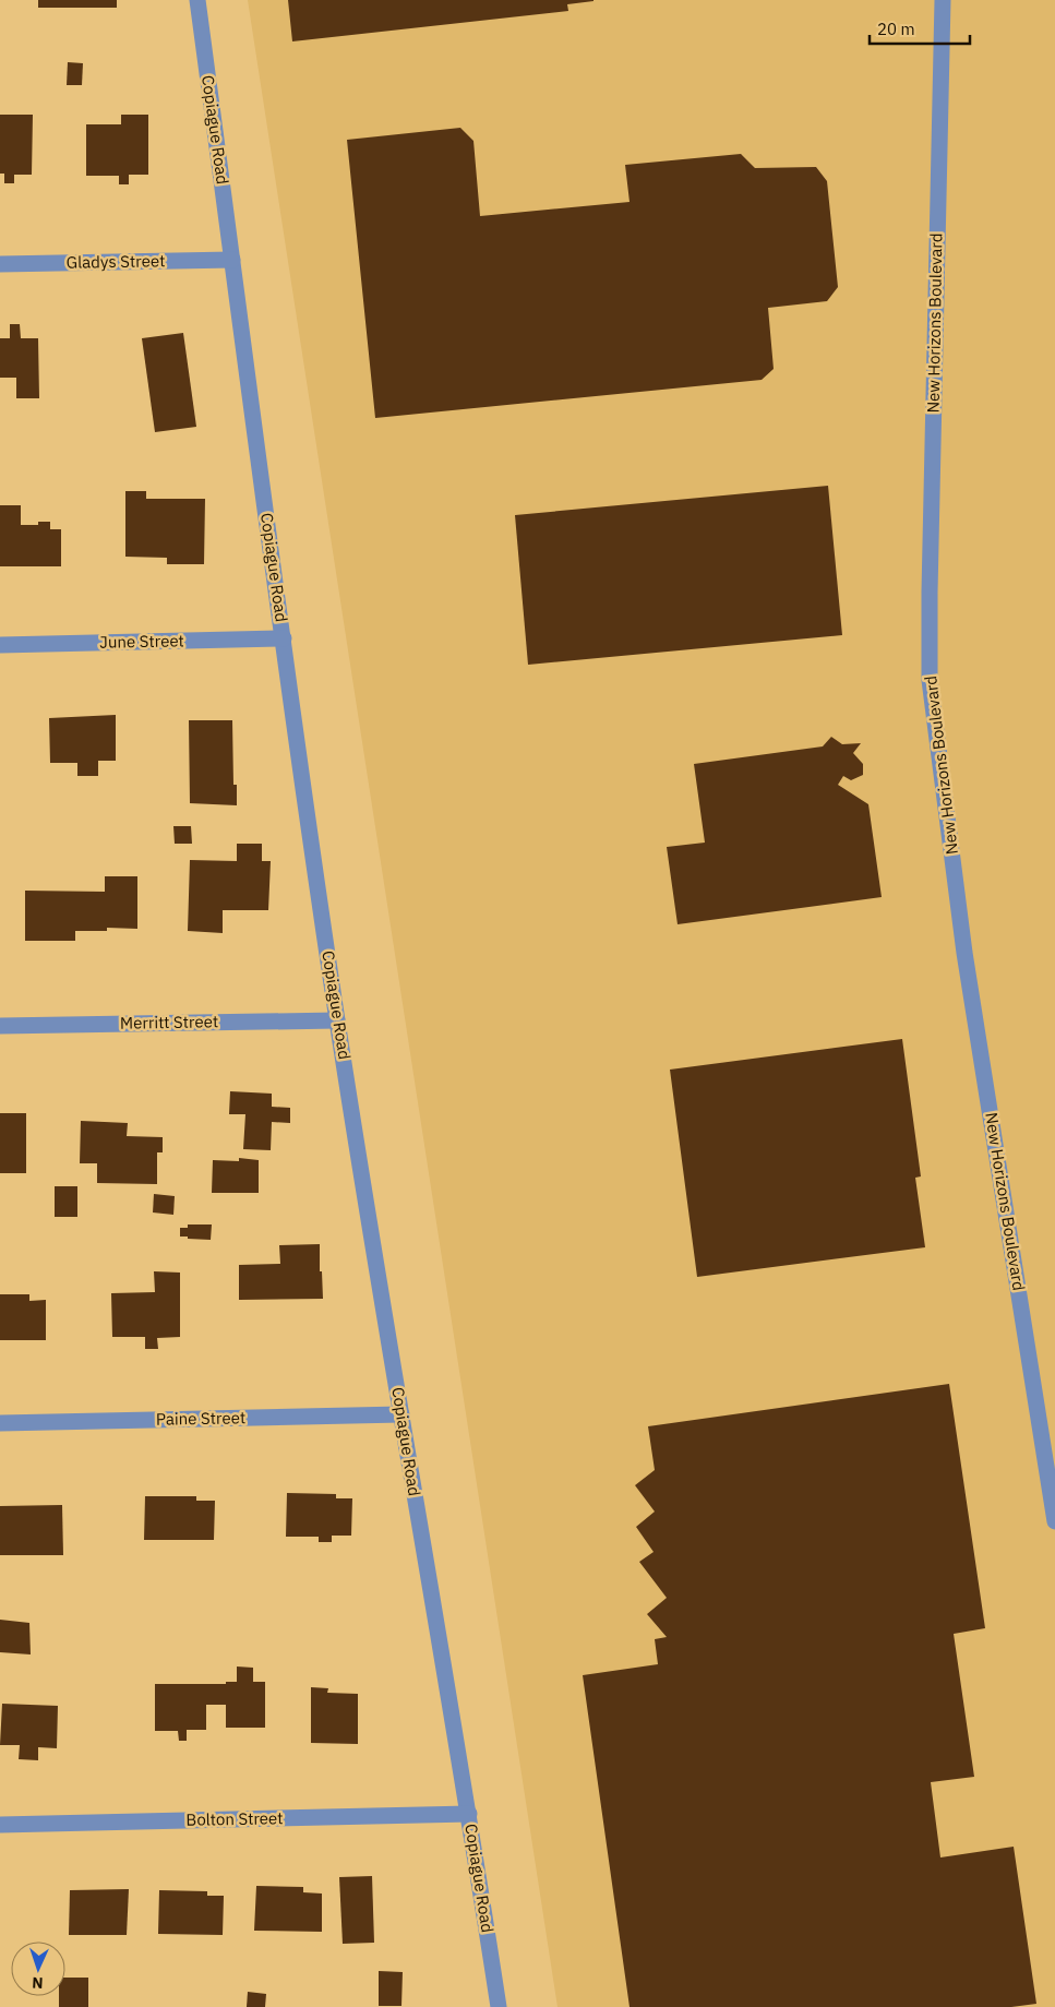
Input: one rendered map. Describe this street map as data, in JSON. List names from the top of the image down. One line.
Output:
{"streets":{"street":["Copiague Road","Gladys Street","New Horizons Boulevard","June Street","Merritt Street","Paine Street","Bolton Street"]},"crossings":[["Copiague Road","Gladys Street"],["Copiague Road","June Street"],["Copiague Road","Merritt Street"],["Copiague Road","Paine Street"],["Copiague Road","Bolton Street"]],"scale_bar":"20 m","north":"bottom"}
